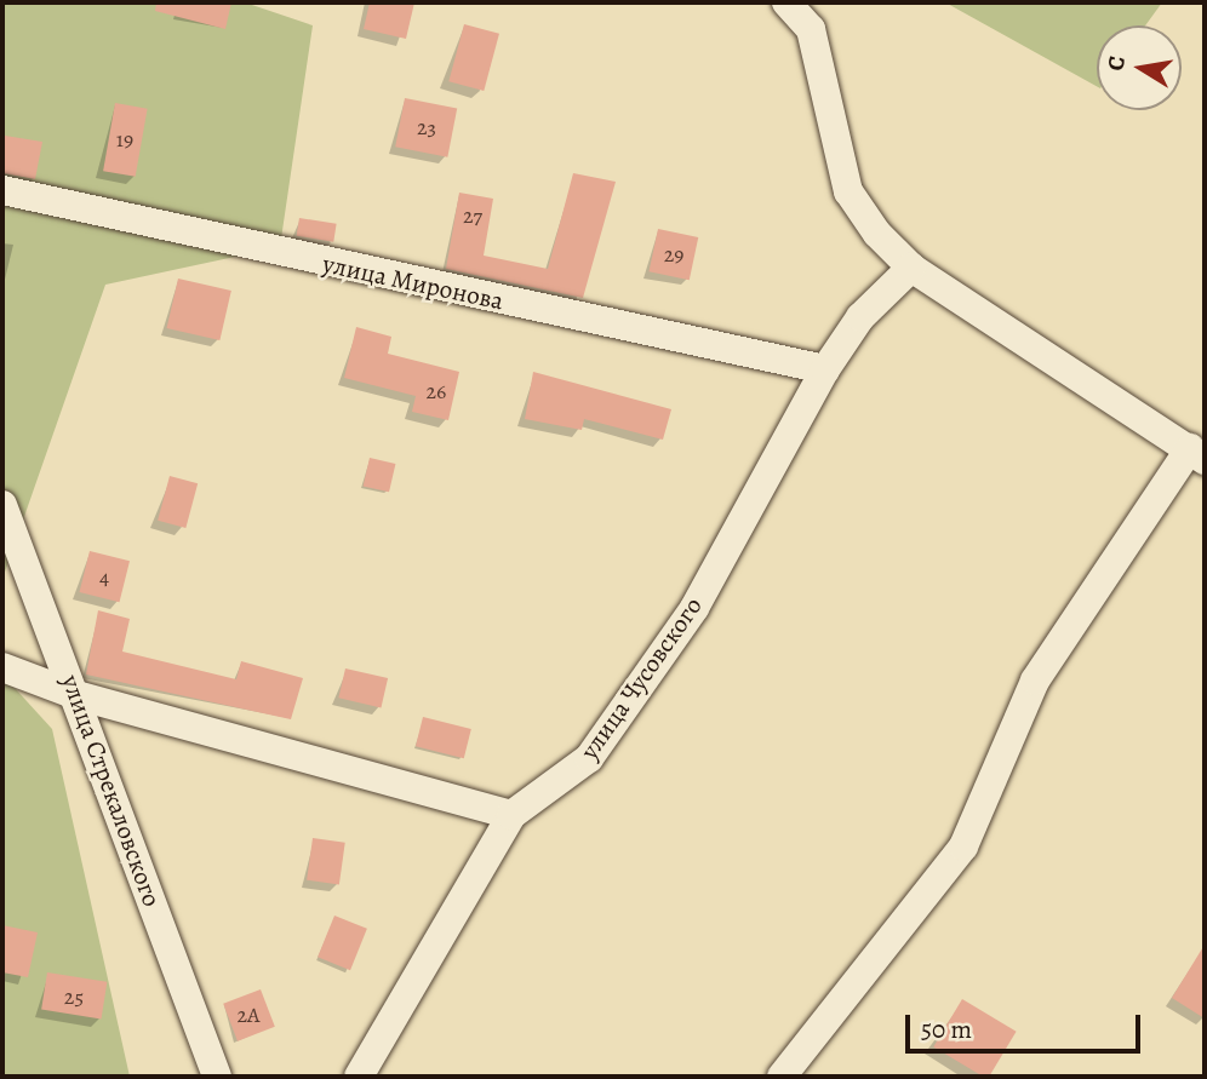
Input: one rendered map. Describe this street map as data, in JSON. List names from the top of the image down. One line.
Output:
{"streets":{"street":["улица Миронова","улица Чусовского","улица Стрекаловского"]},"crossings":[["улица Миронова","улица Чусовского"]],"house_numbers":["23","19","27","29","26","4","25","2А"],"scale_bar":"50 m","north":"left"}
